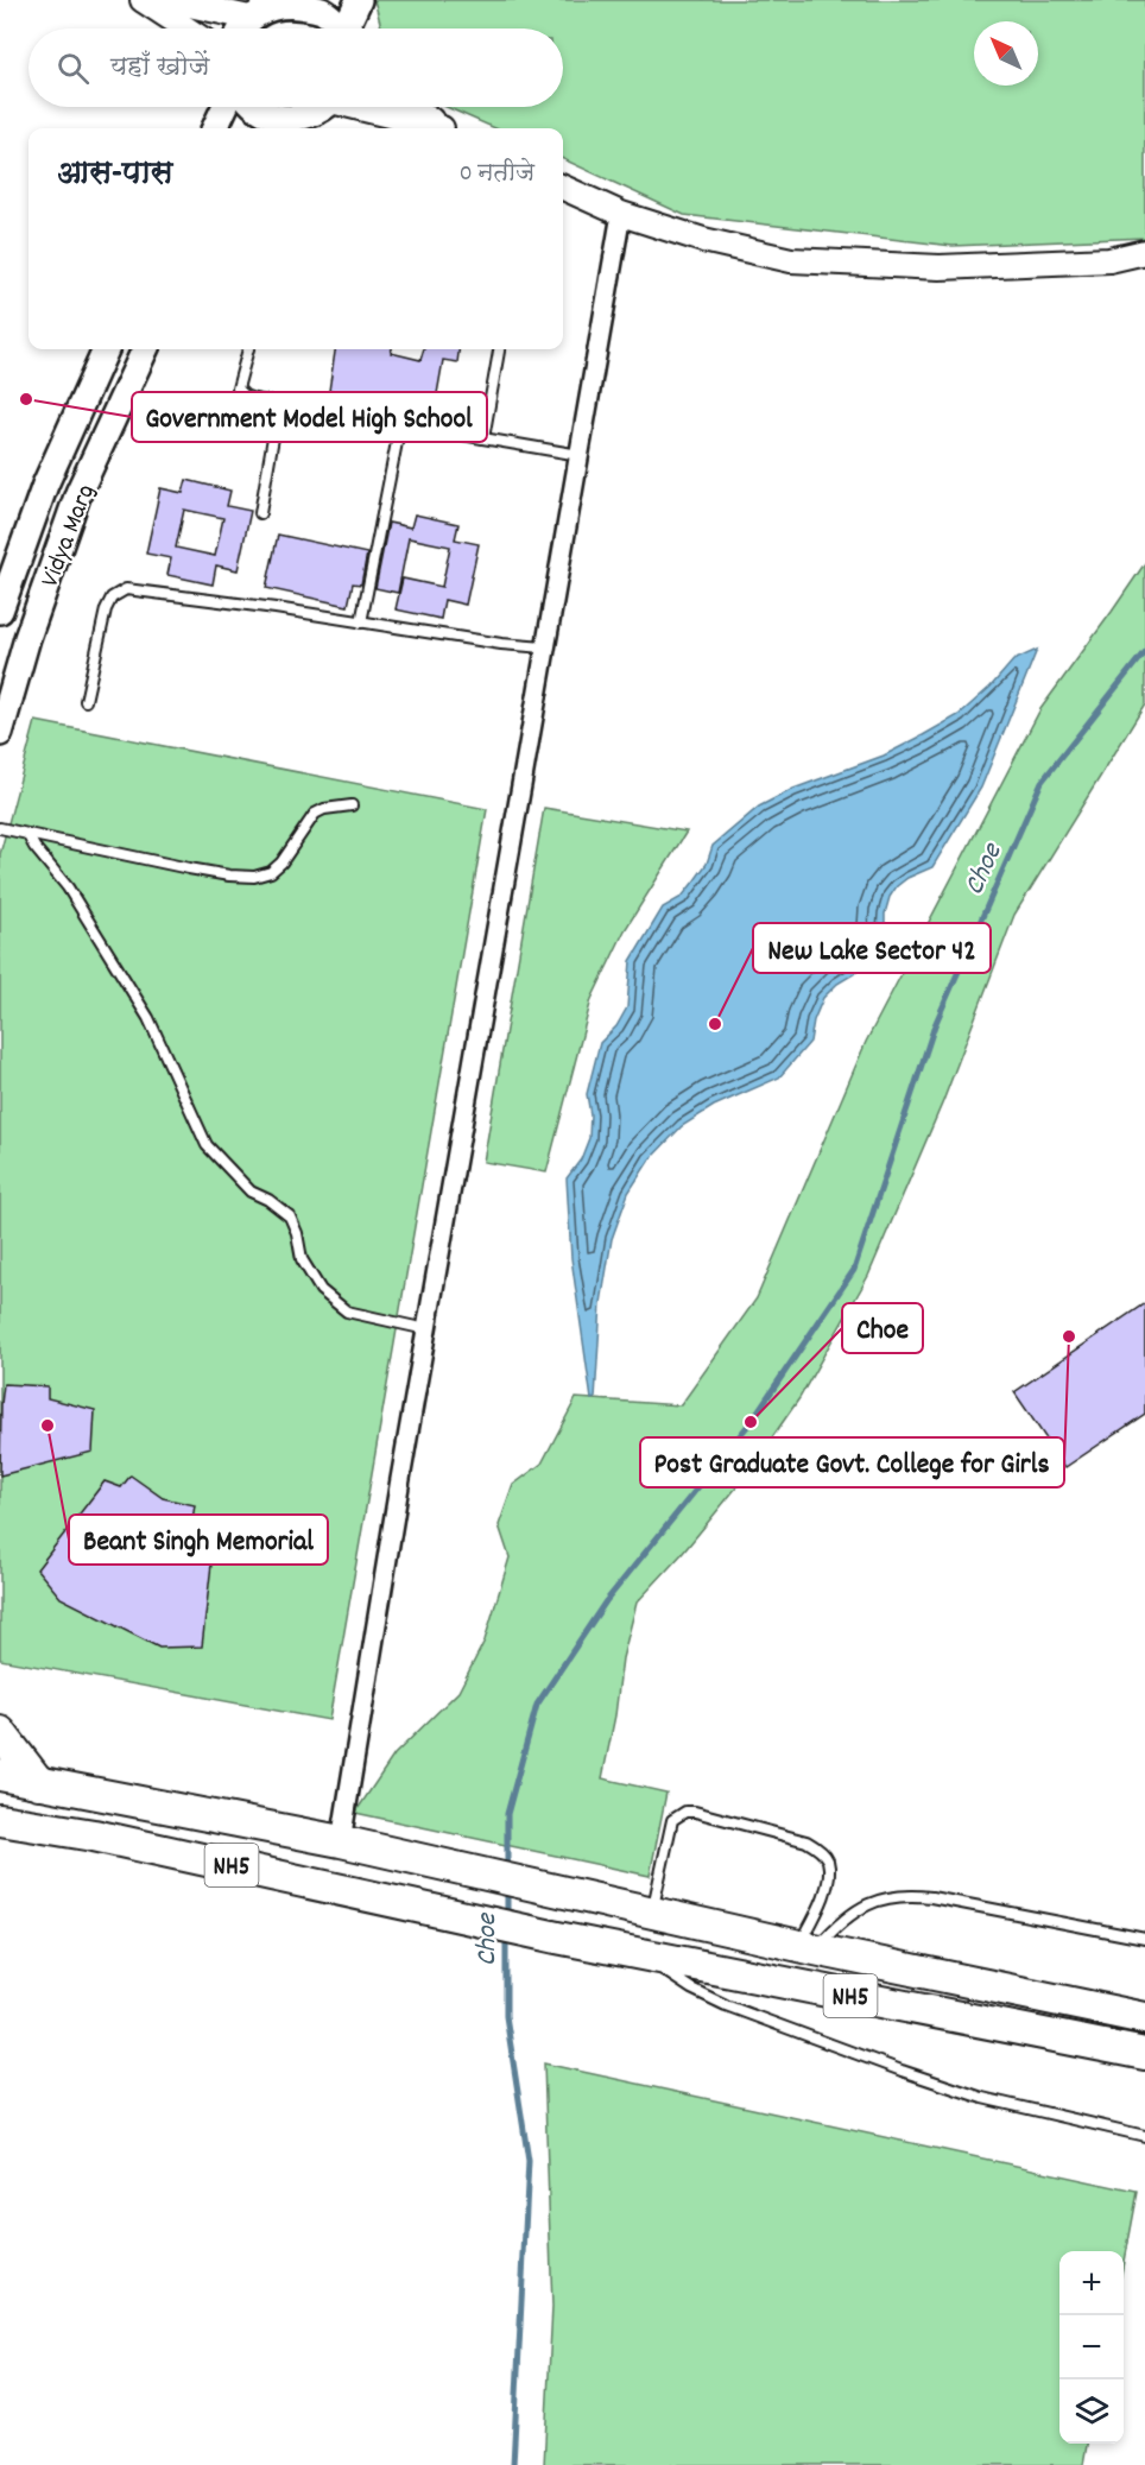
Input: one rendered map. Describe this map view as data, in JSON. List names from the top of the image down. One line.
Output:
{"streets":{"highway":["NH5"],"main road":["Vidya Marg"]},"water":["Choe"],"places":["Government Model High School","New Lake Sector 42","Post Graduate Govt. College for Girls","Choe","Beant Singh Memorial"],"north":"top left","page":{"search":"यहाँ खोजें","heading":["आस-पास","0 नतीजे"],"map_buttons":["+","−"]}}
